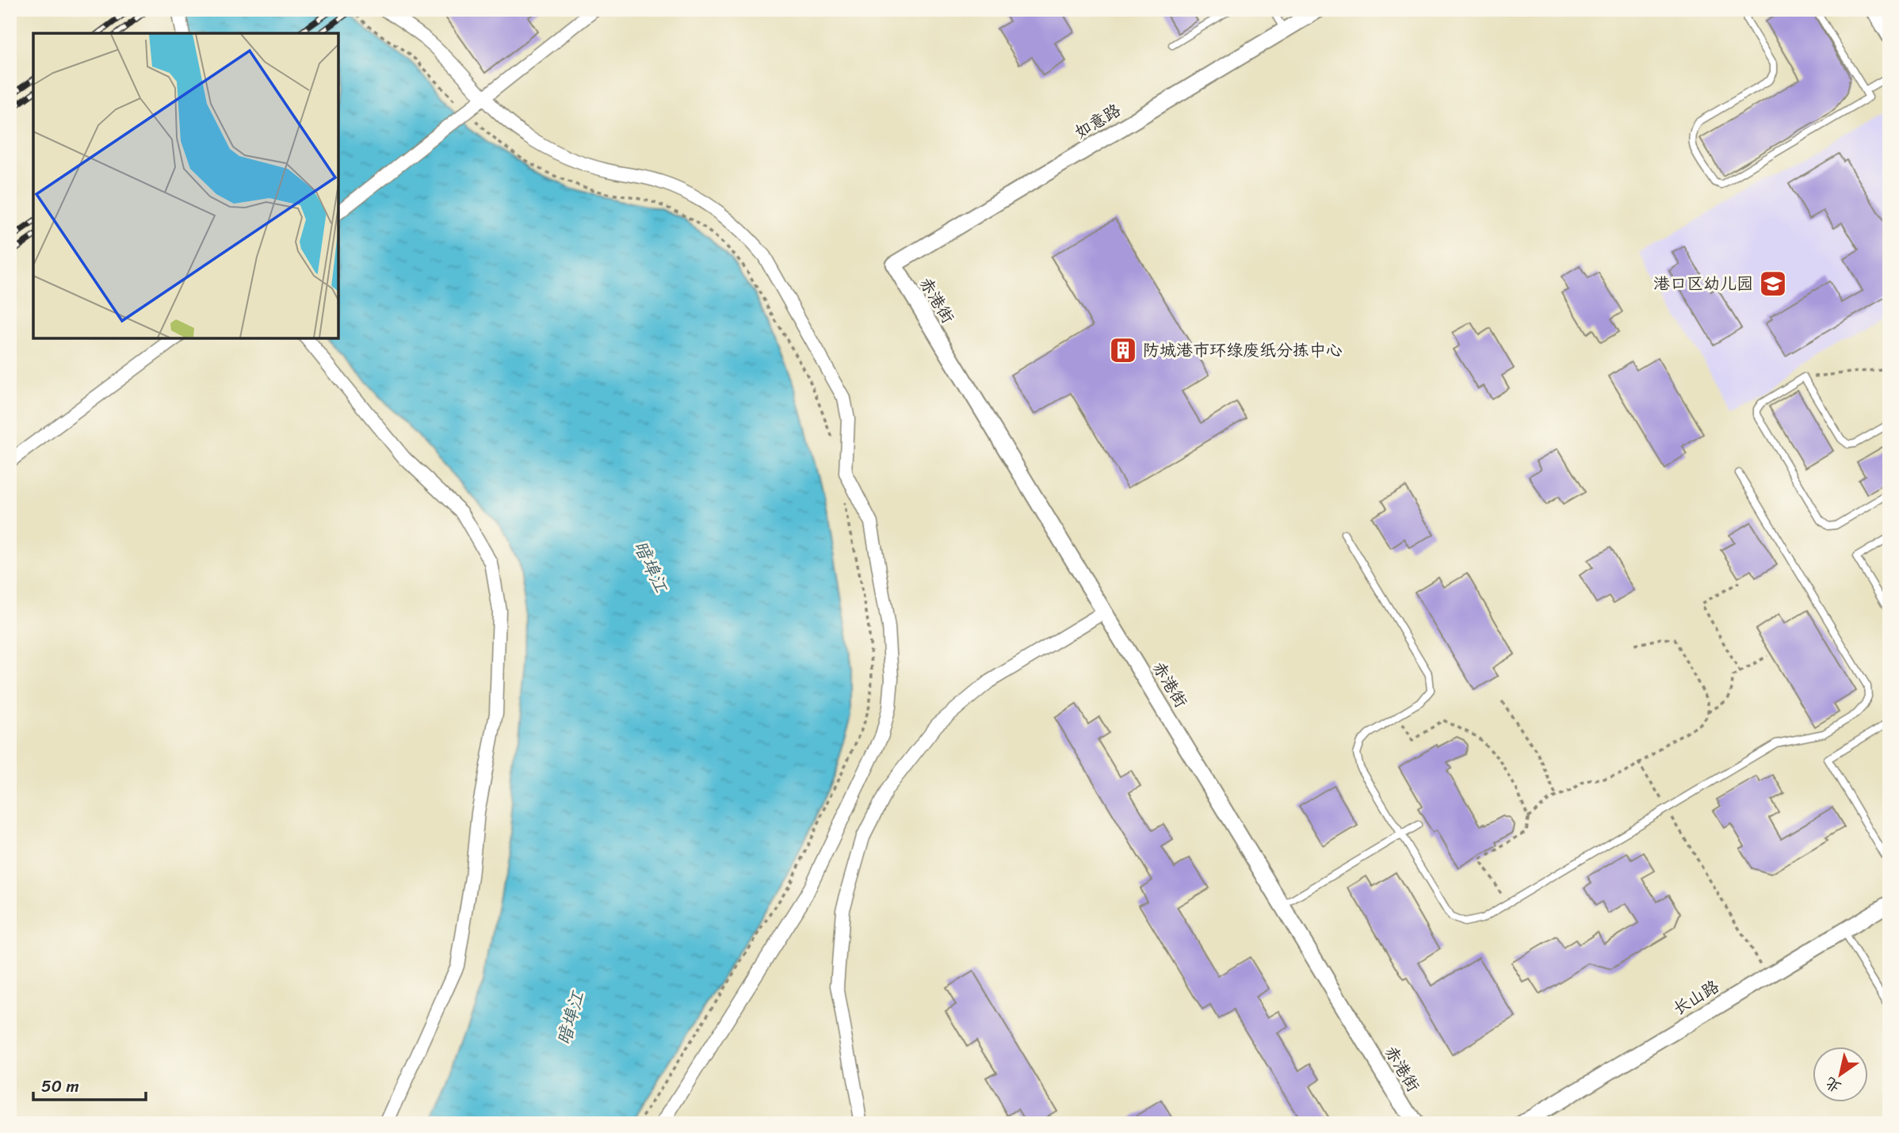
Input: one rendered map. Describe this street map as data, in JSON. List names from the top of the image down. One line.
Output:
{"streets":{"street":["如意路","赤港街","长山路"]},"crossings":[["如意路","赤港街"]],"water":["暗埠江"],"places":{"school or university":["港口区幼儿园"],"building":["防城港市环绿废纸分拣中心"]},"scale_bar":"50 m","north":"bottom left"}
